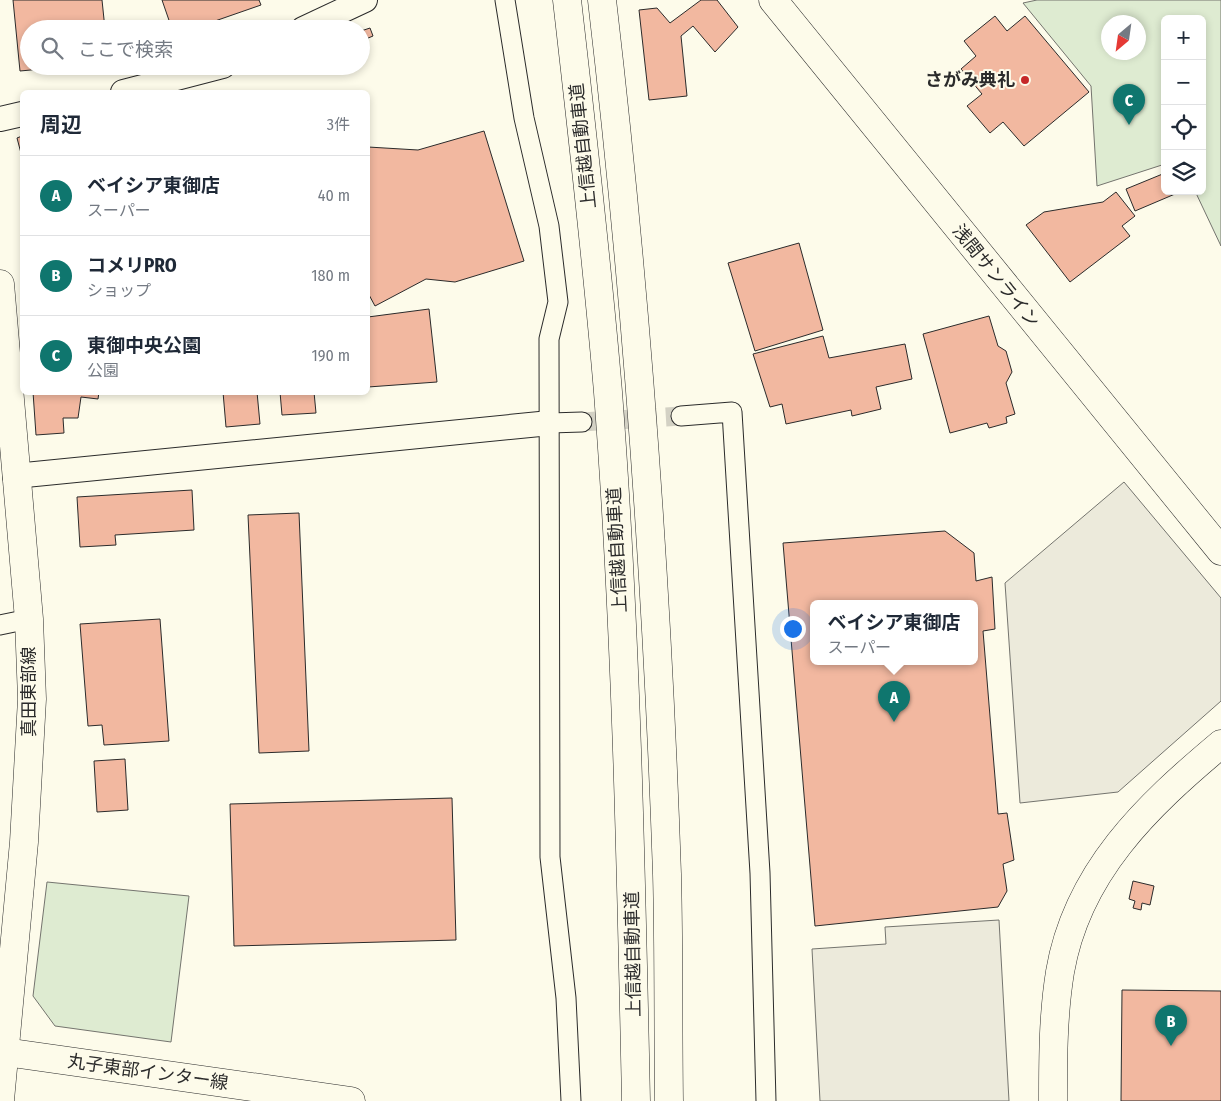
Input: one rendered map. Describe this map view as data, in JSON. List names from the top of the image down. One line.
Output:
{"streets":{"main road":["上信越自動車道","浅間サンライン","真田東部線","丸子東部インター線"]},"crossings":[["真田東部線","丸子東部インター線"]],"places":["さがみ典礼"],"north":"bottom left","page":{"map_buttons":["+","−"],"search":"ここで検索","pins":["C","A","B"],"heading":["周辺","3件"],"list":[{"mark":"A","name":"ベイシア東御店","note":"スーパー","value":"40 m"},{"mark":"B","name":"コメリPRO","note":"ショップ","value":"180 m"},{"mark":"C","name":"東御中央公園","note":"公園","value":"190 m"}],"popup":["ベイシア東御店","スーパー"]}}
